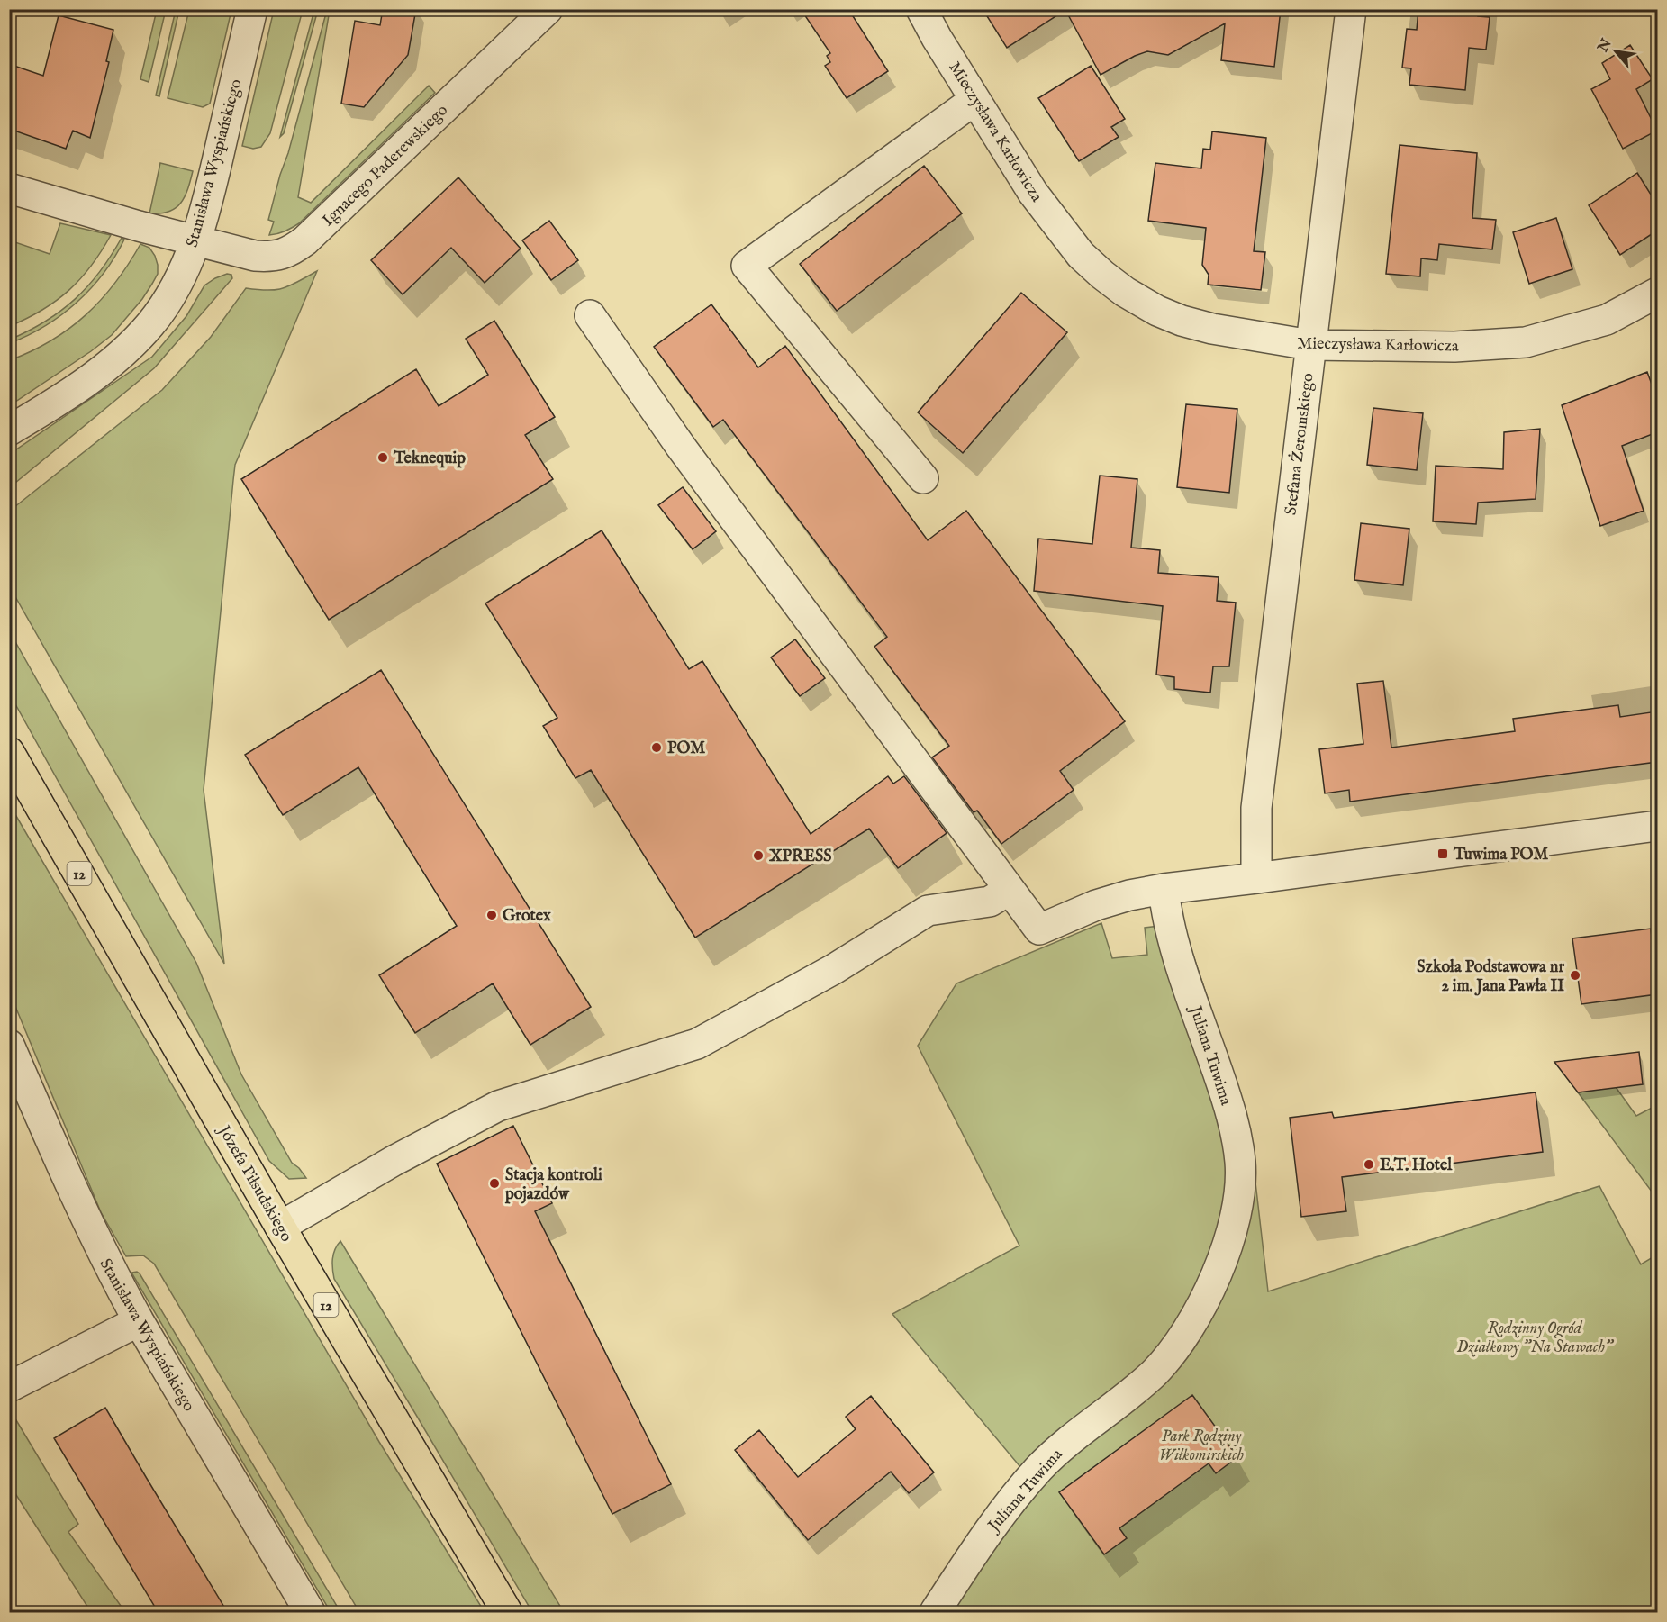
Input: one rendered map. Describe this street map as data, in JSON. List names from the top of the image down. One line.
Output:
{"streets":{"main road":["12","Józefa Piłsudskiego"],"street":["Mieczysława Karłowicza","Stanisława Wyspiańskiego","Ignacego Paderewskiego","Stefana Żeromskiego","Juliana Tuwima"]},"crossings":[["Mieczysława Karłowicza","Stefana Żeromskiego"],["Stanisława Wyspiańskiego","Ignacego Paderewskiego"]],"parks":["Rodzinny Ogród Działkowy \"Na Stawach\"","Park Rodziny Wiłkomirskich"],"places":{"other":["Teknequip","POM","XPRESS","Grotex","Szkoła Podstawowa nr 2 im. Jana Pawła II","E.T. Hotel","Stacja kontroli pojazdów"],"transit":["Tuwima POM"]},"north":"top left"}
